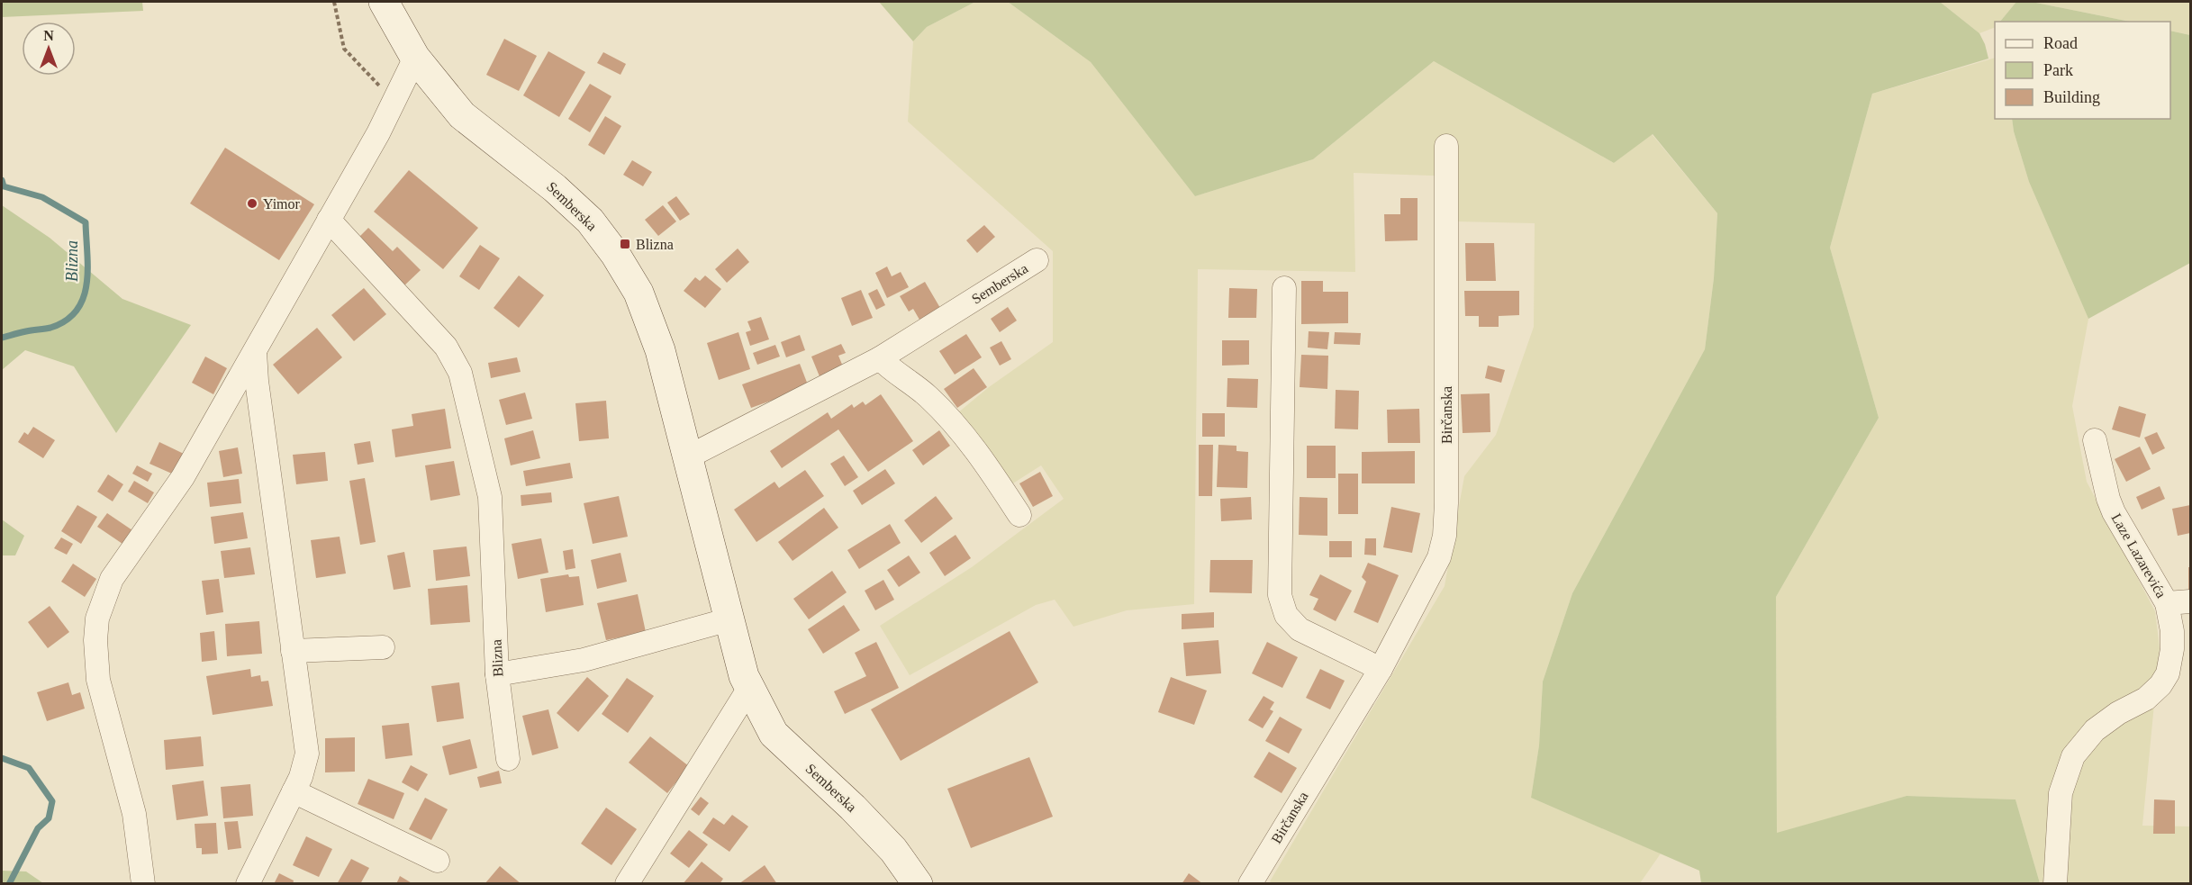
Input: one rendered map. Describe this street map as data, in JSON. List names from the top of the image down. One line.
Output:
{"streets":{"main road":["Semberska"],"street":["Birčanska","Laze Lazarevića","Blizna"]},"water":["Blizna"],"places":{"other":["Yimor"],"transit":["Blizna"]},"legend":["Road","Park","Building"],"north":"top"}
